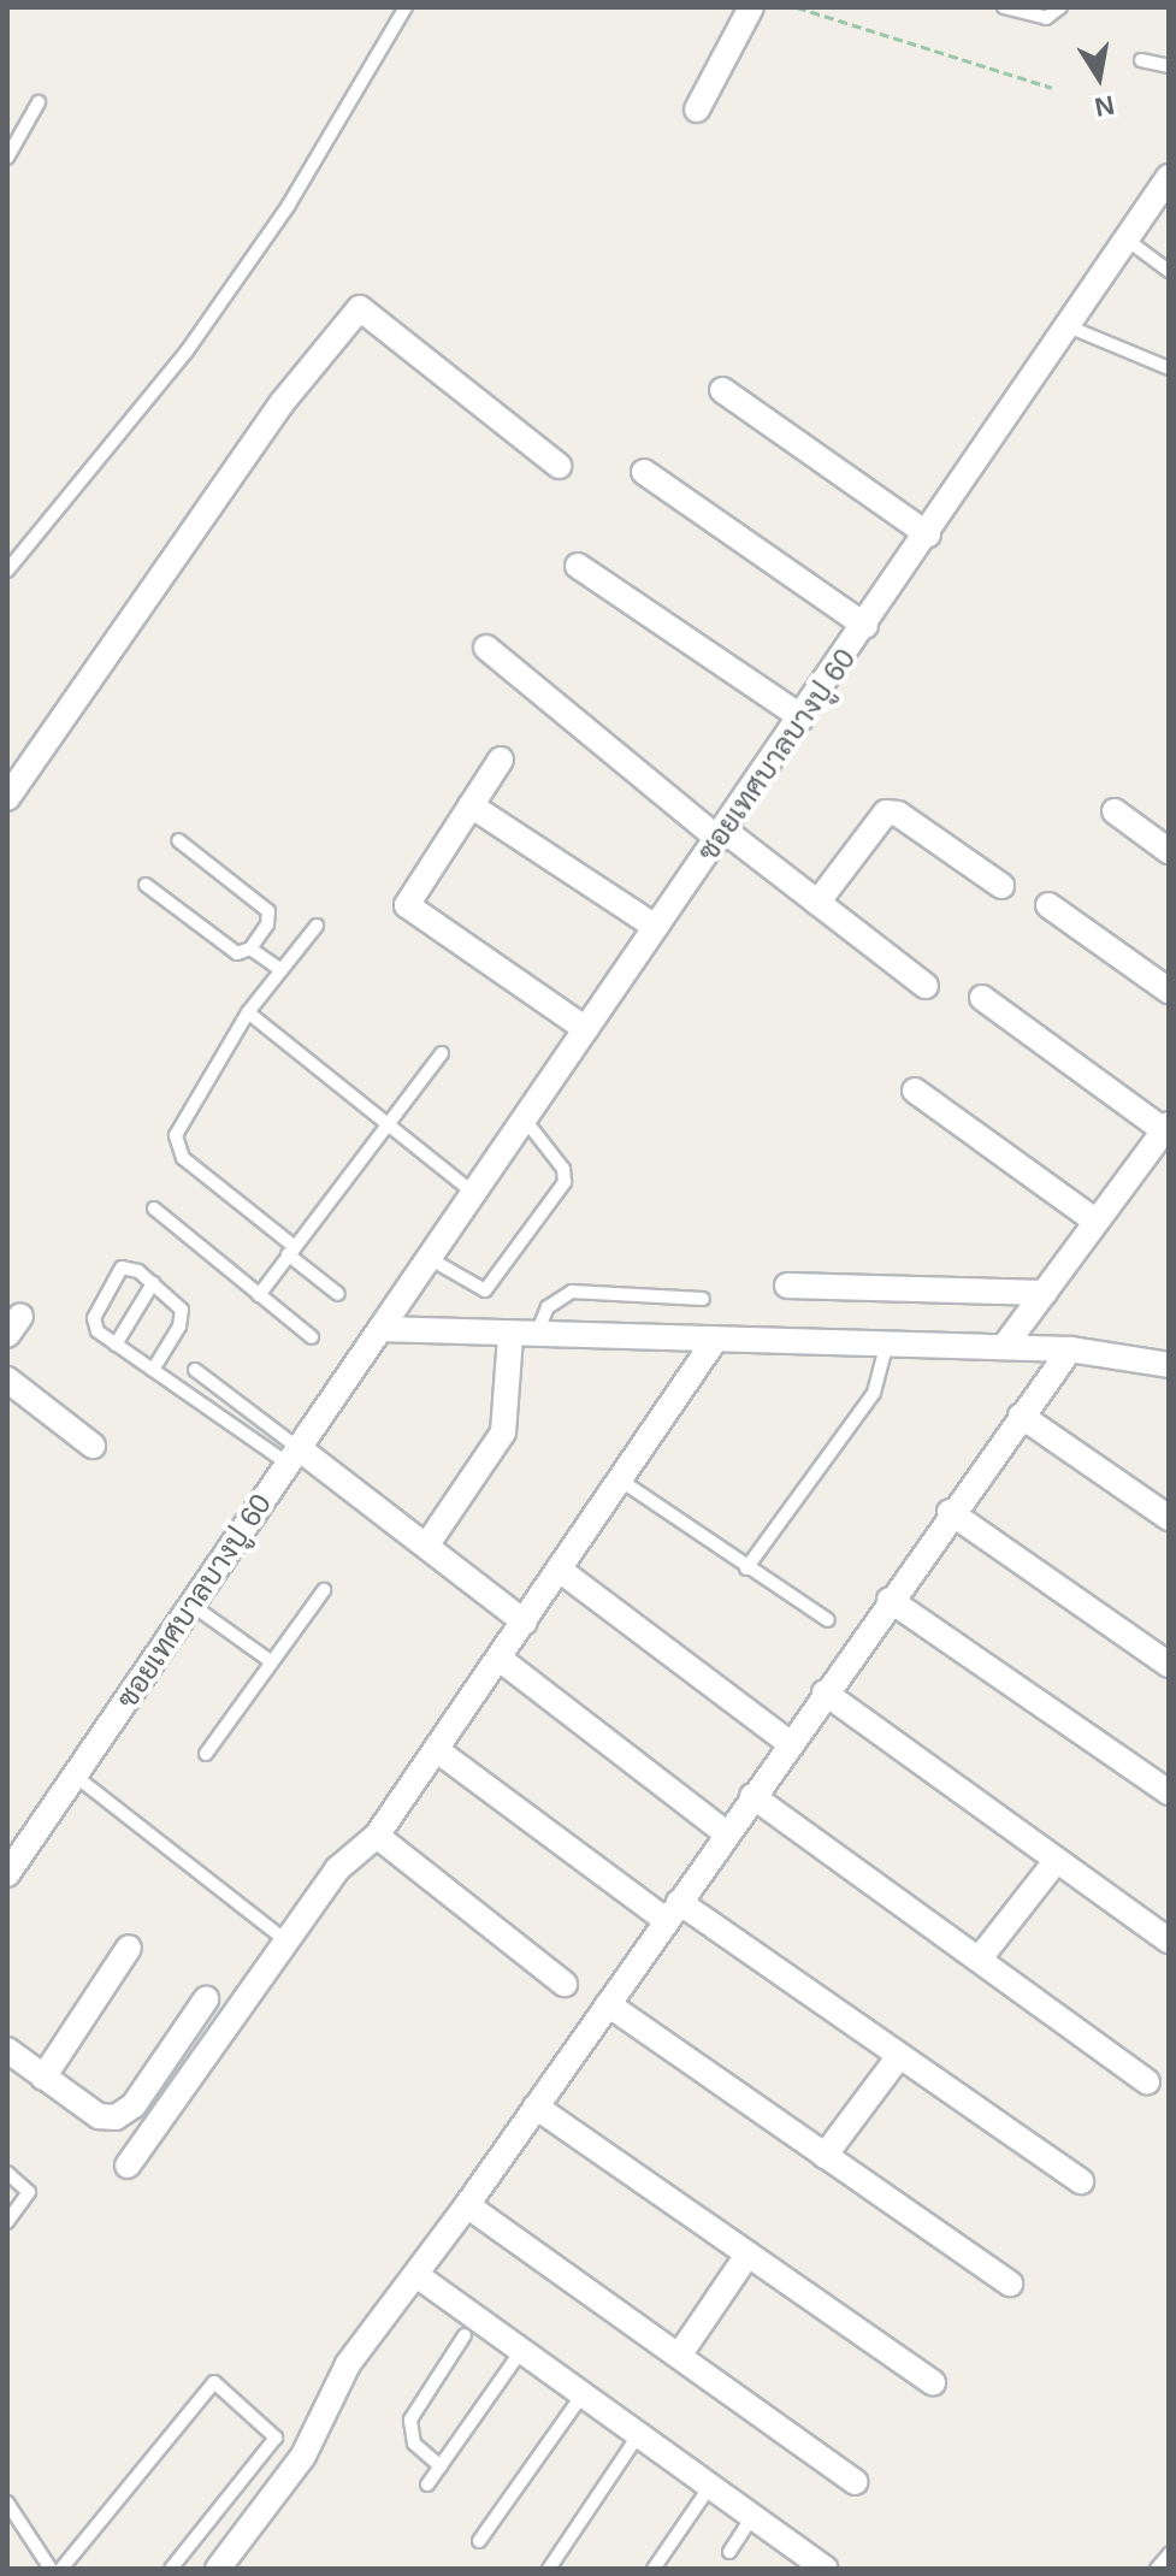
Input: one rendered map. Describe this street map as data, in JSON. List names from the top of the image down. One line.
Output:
{"streets":{"street":["ซอยเทศบาลบางปู 60"]},"north":"bottom"}
